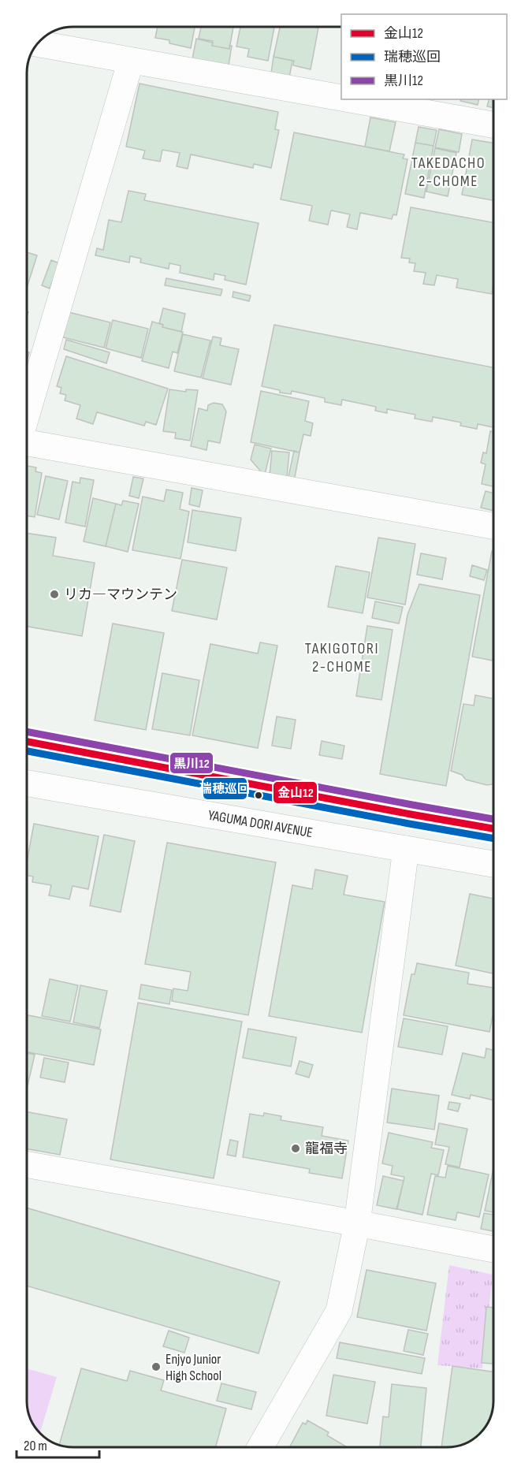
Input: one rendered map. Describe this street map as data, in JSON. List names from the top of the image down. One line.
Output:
{"streets":{"street":["YAGUMA DORI AVENUE"]},"districts":["TAKEDACHO 2-CHOME","TAKIGOTORI 2-CHOME"],"places":["リカ―マウンテン","龍福寺","Enjyo Junior High School"],"lines":["transit line 黒川12","transit line 金山12","transit line 瑞穂巡回"],"legend":["金山12","瑞穂巡回","黒川12"],"scale_bar":"20 m"}
